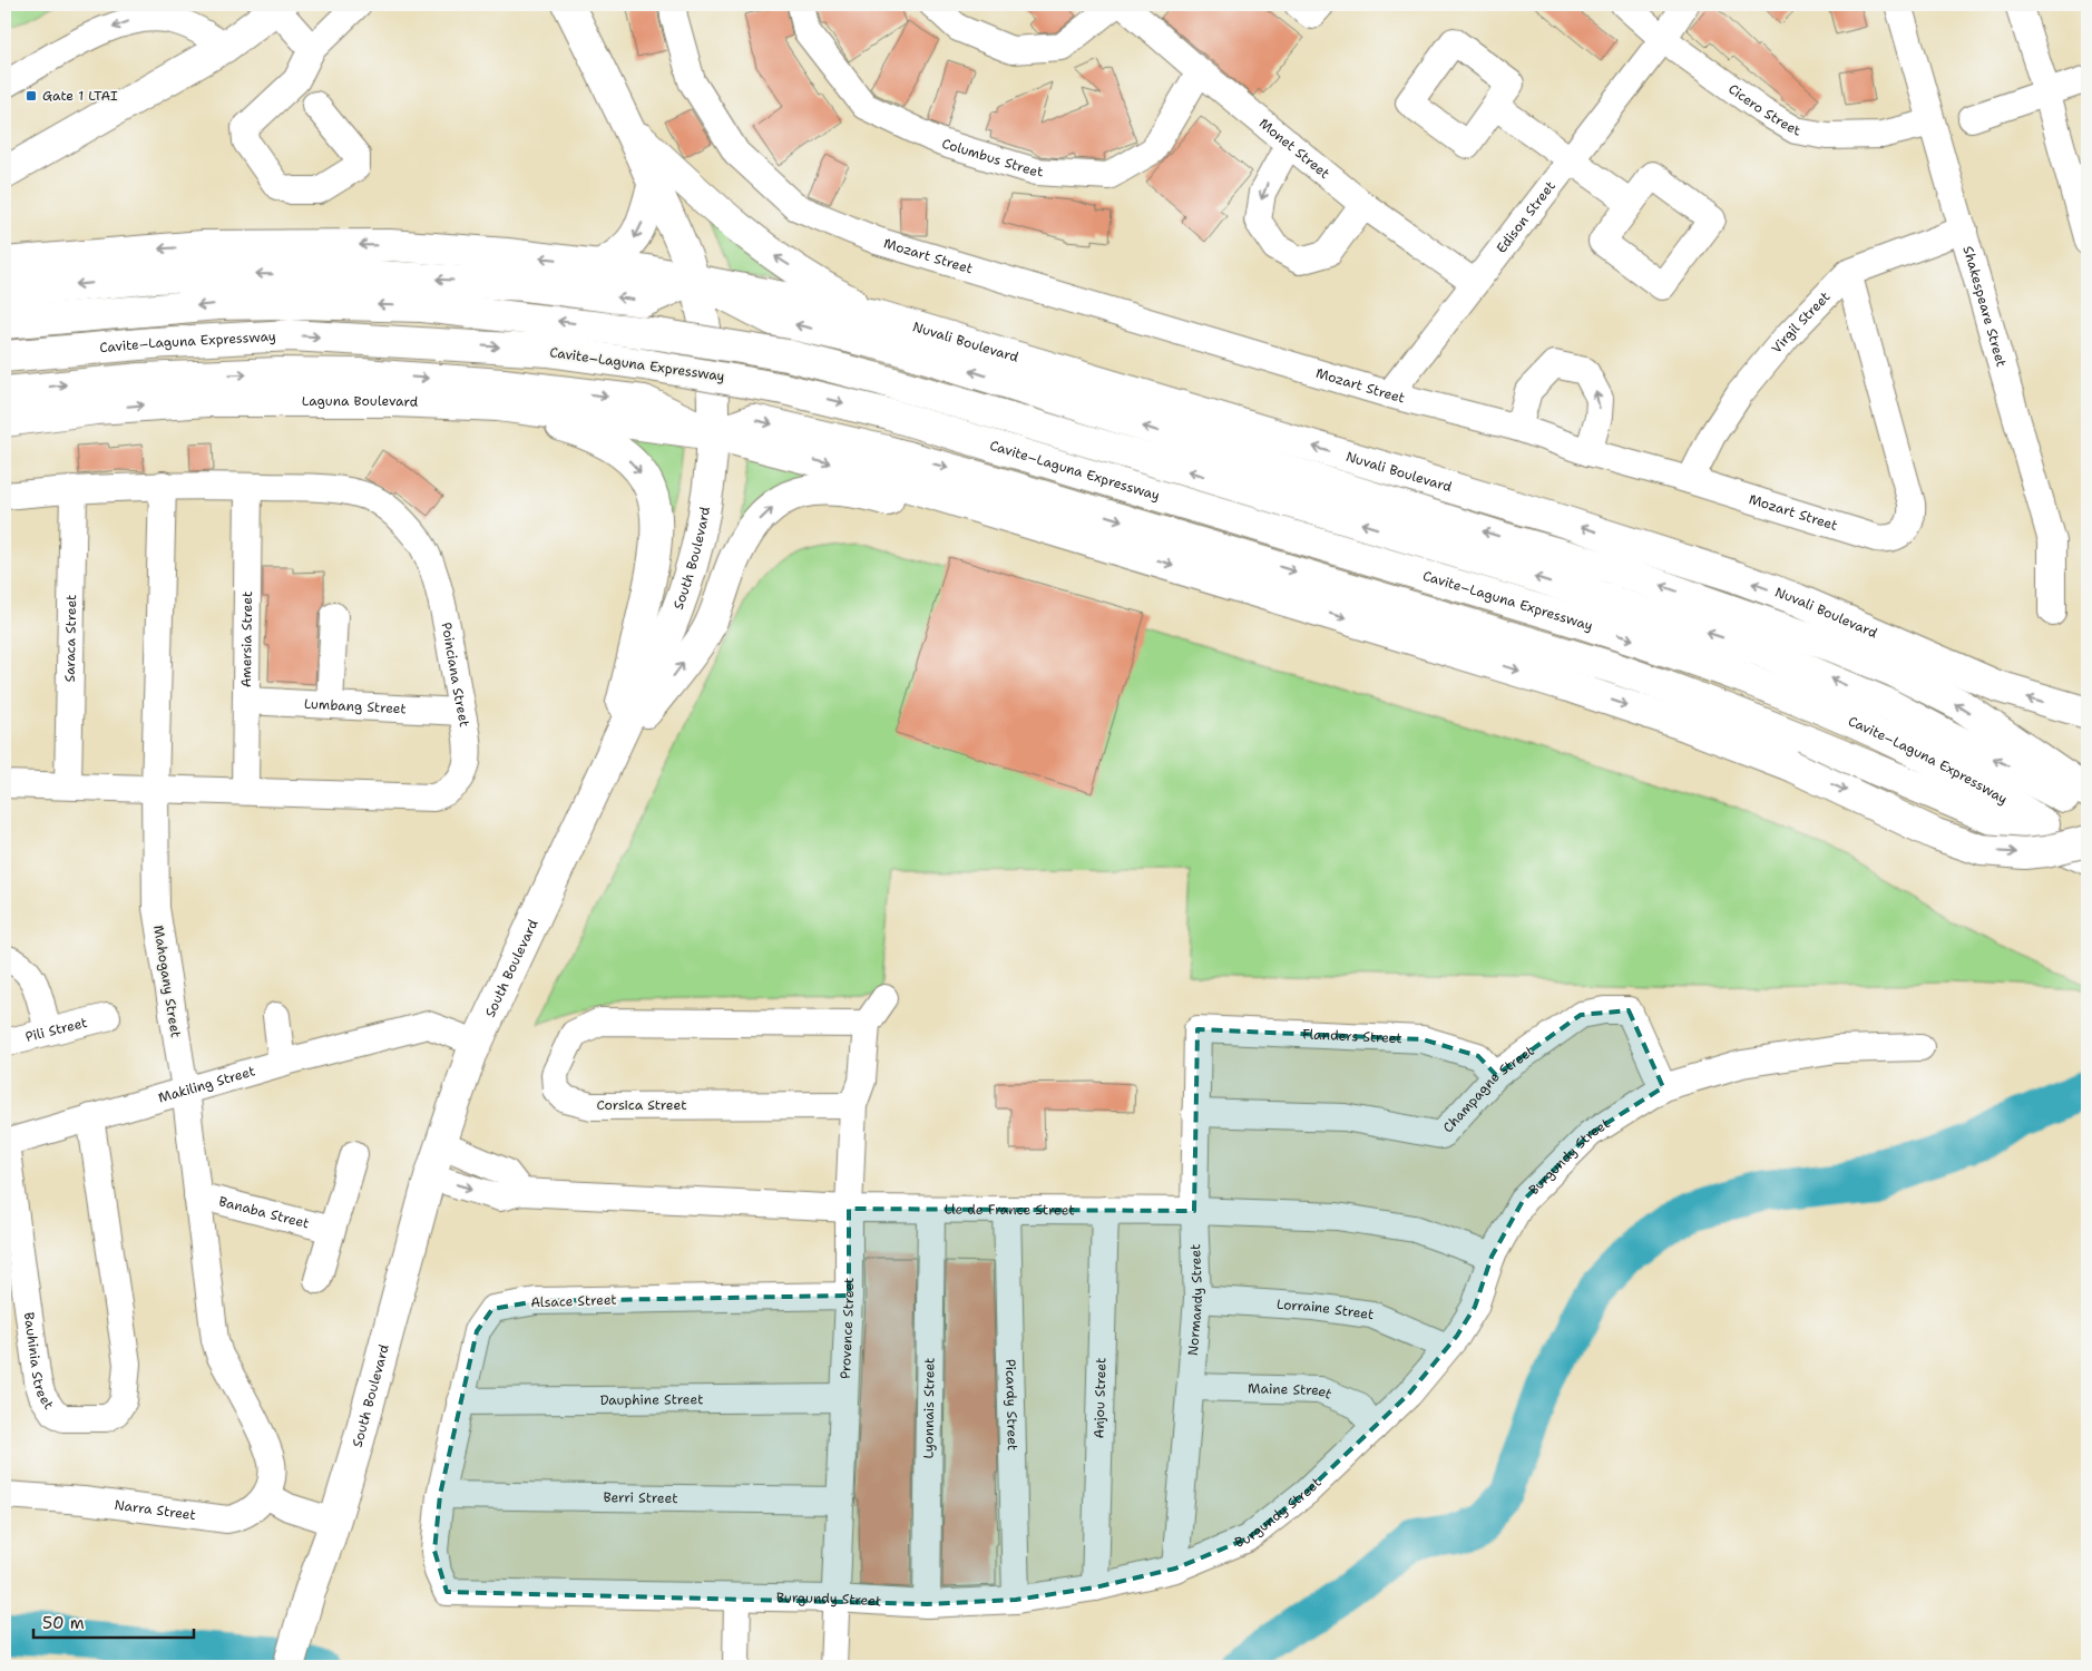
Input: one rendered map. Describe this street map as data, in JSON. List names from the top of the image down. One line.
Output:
{"streets":{"main road":["Cavite–Laguna Expressway","Nuvali Boulevard","Laguna Boulevard","South Boulevard"],"street":["Cicero Street","Monet Street","Columbus Street","Edison Street","Mozart Street","Shakespeare Street","Virgil Street","Saraca Street","Amersia Street","Poinciana Street","Lumbang Street","Mahogany Street","Pili Street","Flanders Street","Makiling Street","Champagne Street","Corsica Street","Burgundy Street","Lle de France Street","Banaba Street","Normandy Street","Alsace Street","Lorraine Street","Provence Street","Bauhinia Street","Maine Street","Anjou Street","Dauphine Street","Picardy Street","Lyonnais Street","Berri Street","Narra Street"]},"crossings":[["Cicero Street","Edison Street"],["Cicero Street","Shakespeare Street"],["Monet Street","Columbus Street"],["Monet Street","Edison Street"],["Edison Street","Mozart Street"],["Mozart Street","Virgil Street"],["Shakespeare Street","Virgil Street"],["Nuvali Boulevard","South Boulevard"],["Laguna Boulevard","South Boulevard"],["South Boulevard","Makiling Street"],["South Boulevard","Lle de France Street"],["Saraca Street","Poinciana Street"],["Amersia Street","Poinciana Street"],["Amersia Street","Lumbang Street"],["Poinciana Street","Lumbang Street"],["Poinciana Street","Mahogany Street"],["Mahogany Street","Makiling Street"],["Mahogany Street","Banaba Street"],["Mahogany Street","Narra Street"],["Flanders Street","Champagne Street"],["Flanders Street","Normandy Street"],["Makiling Street","Bauhinia Street"],["Champagne Street","Burgundy Street"],["Champagne Street","Normandy Street"],["Corsica Street","Provence Street"],["Burgundy Street","Lle de France Street"],["Burgundy Street","Normandy Street"],["Burgundy Street","Alsace Street"],["Burgundy Street","Lorraine Street"],["Burgundy Street","Provence Street"],["Burgundy Street","Maine Street"],["Burgundy Street","Anjou Street"],["Burgundy Street","Picardy Street"],["Burgundy Street","Lyonnais Street"],["Lle de France Street","Normandy Street"],["Lle de France Street","Provence Street"],["Lle de France Street","Anjou Street"],["Lle de France Street","Picardy Street"],["Lle de France Street","Lyonnais Street"],["Normandy Street","Lorraine Street"],["Normandy Street","Maine Street"],["Alsace Street","Provence Street"],["Alsace Street","Dauphine Street"],["Alsace Street","Berri Street"],["Provence Street","Dauphine Street"],["Provence Street","Berri Street"]],"places":{"transit":["Gate 1 LTAI"]},"scale_bar":"50 m"}
